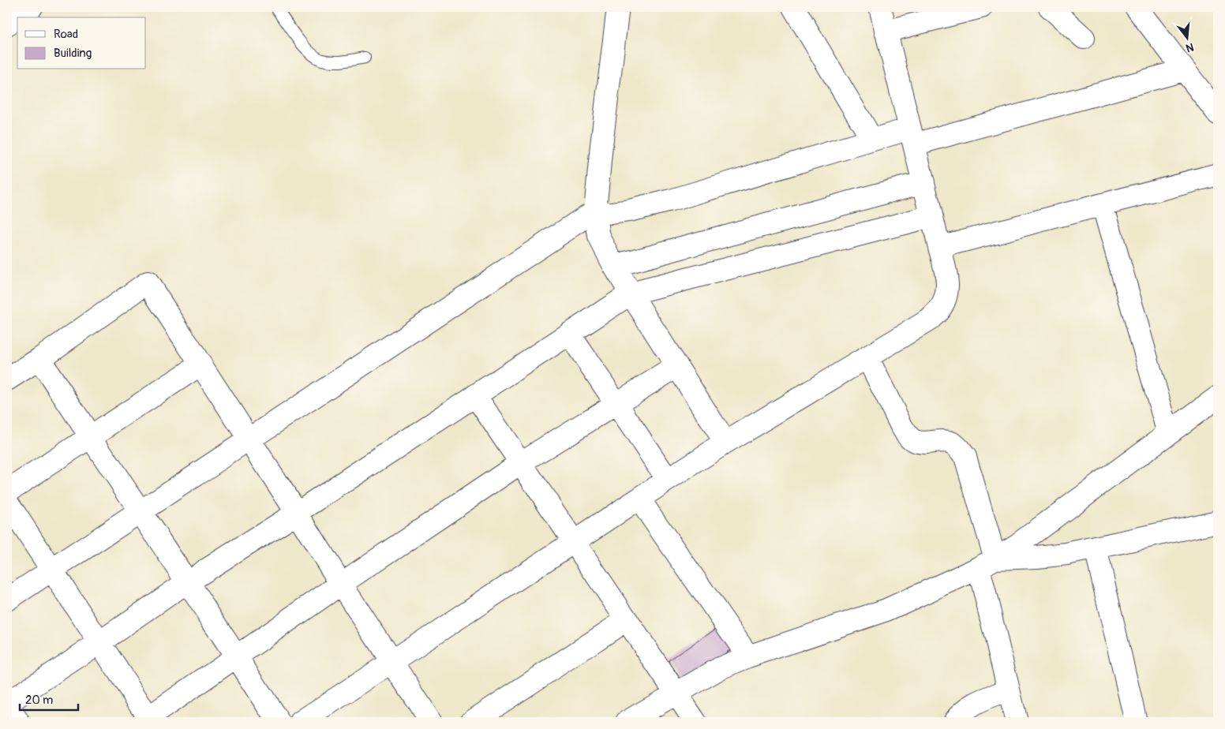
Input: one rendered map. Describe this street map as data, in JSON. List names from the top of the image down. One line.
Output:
{"legend":["Road","Building"],"scale_bar":"20 m","north":"bottom"}
